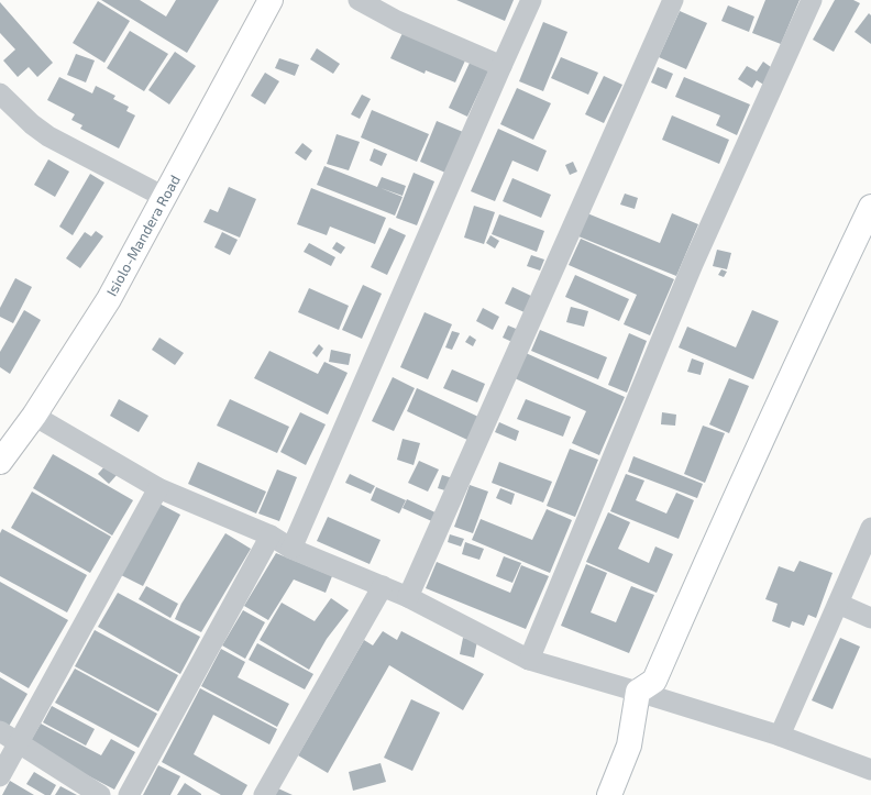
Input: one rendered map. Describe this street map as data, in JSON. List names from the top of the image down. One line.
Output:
{"streets":{"main road":["Isiolo-Mandera Road"]}}
